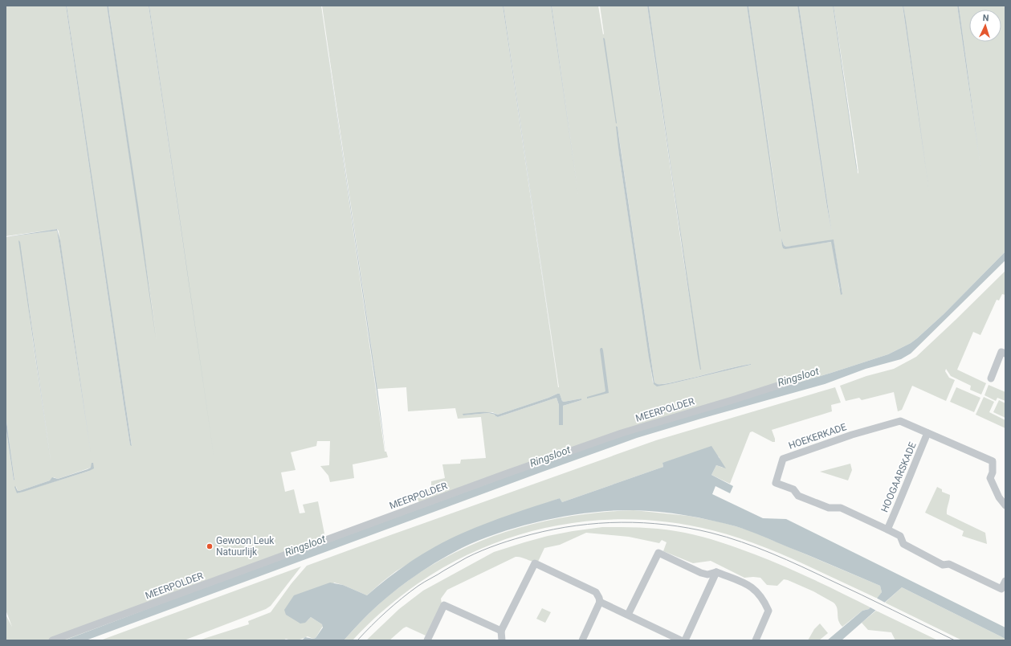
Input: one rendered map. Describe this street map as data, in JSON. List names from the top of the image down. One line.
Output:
{"streets":{"street":["MEERPOLDER","HOEKERKADE","HOOGAARSKADE"]},"crossings":[["HOEKERKADE","HOOGAARSKADE"]],"water":["Ringsloot"],"places":["Gewoon Leuk Natuurlijk"],"north":"top"}
